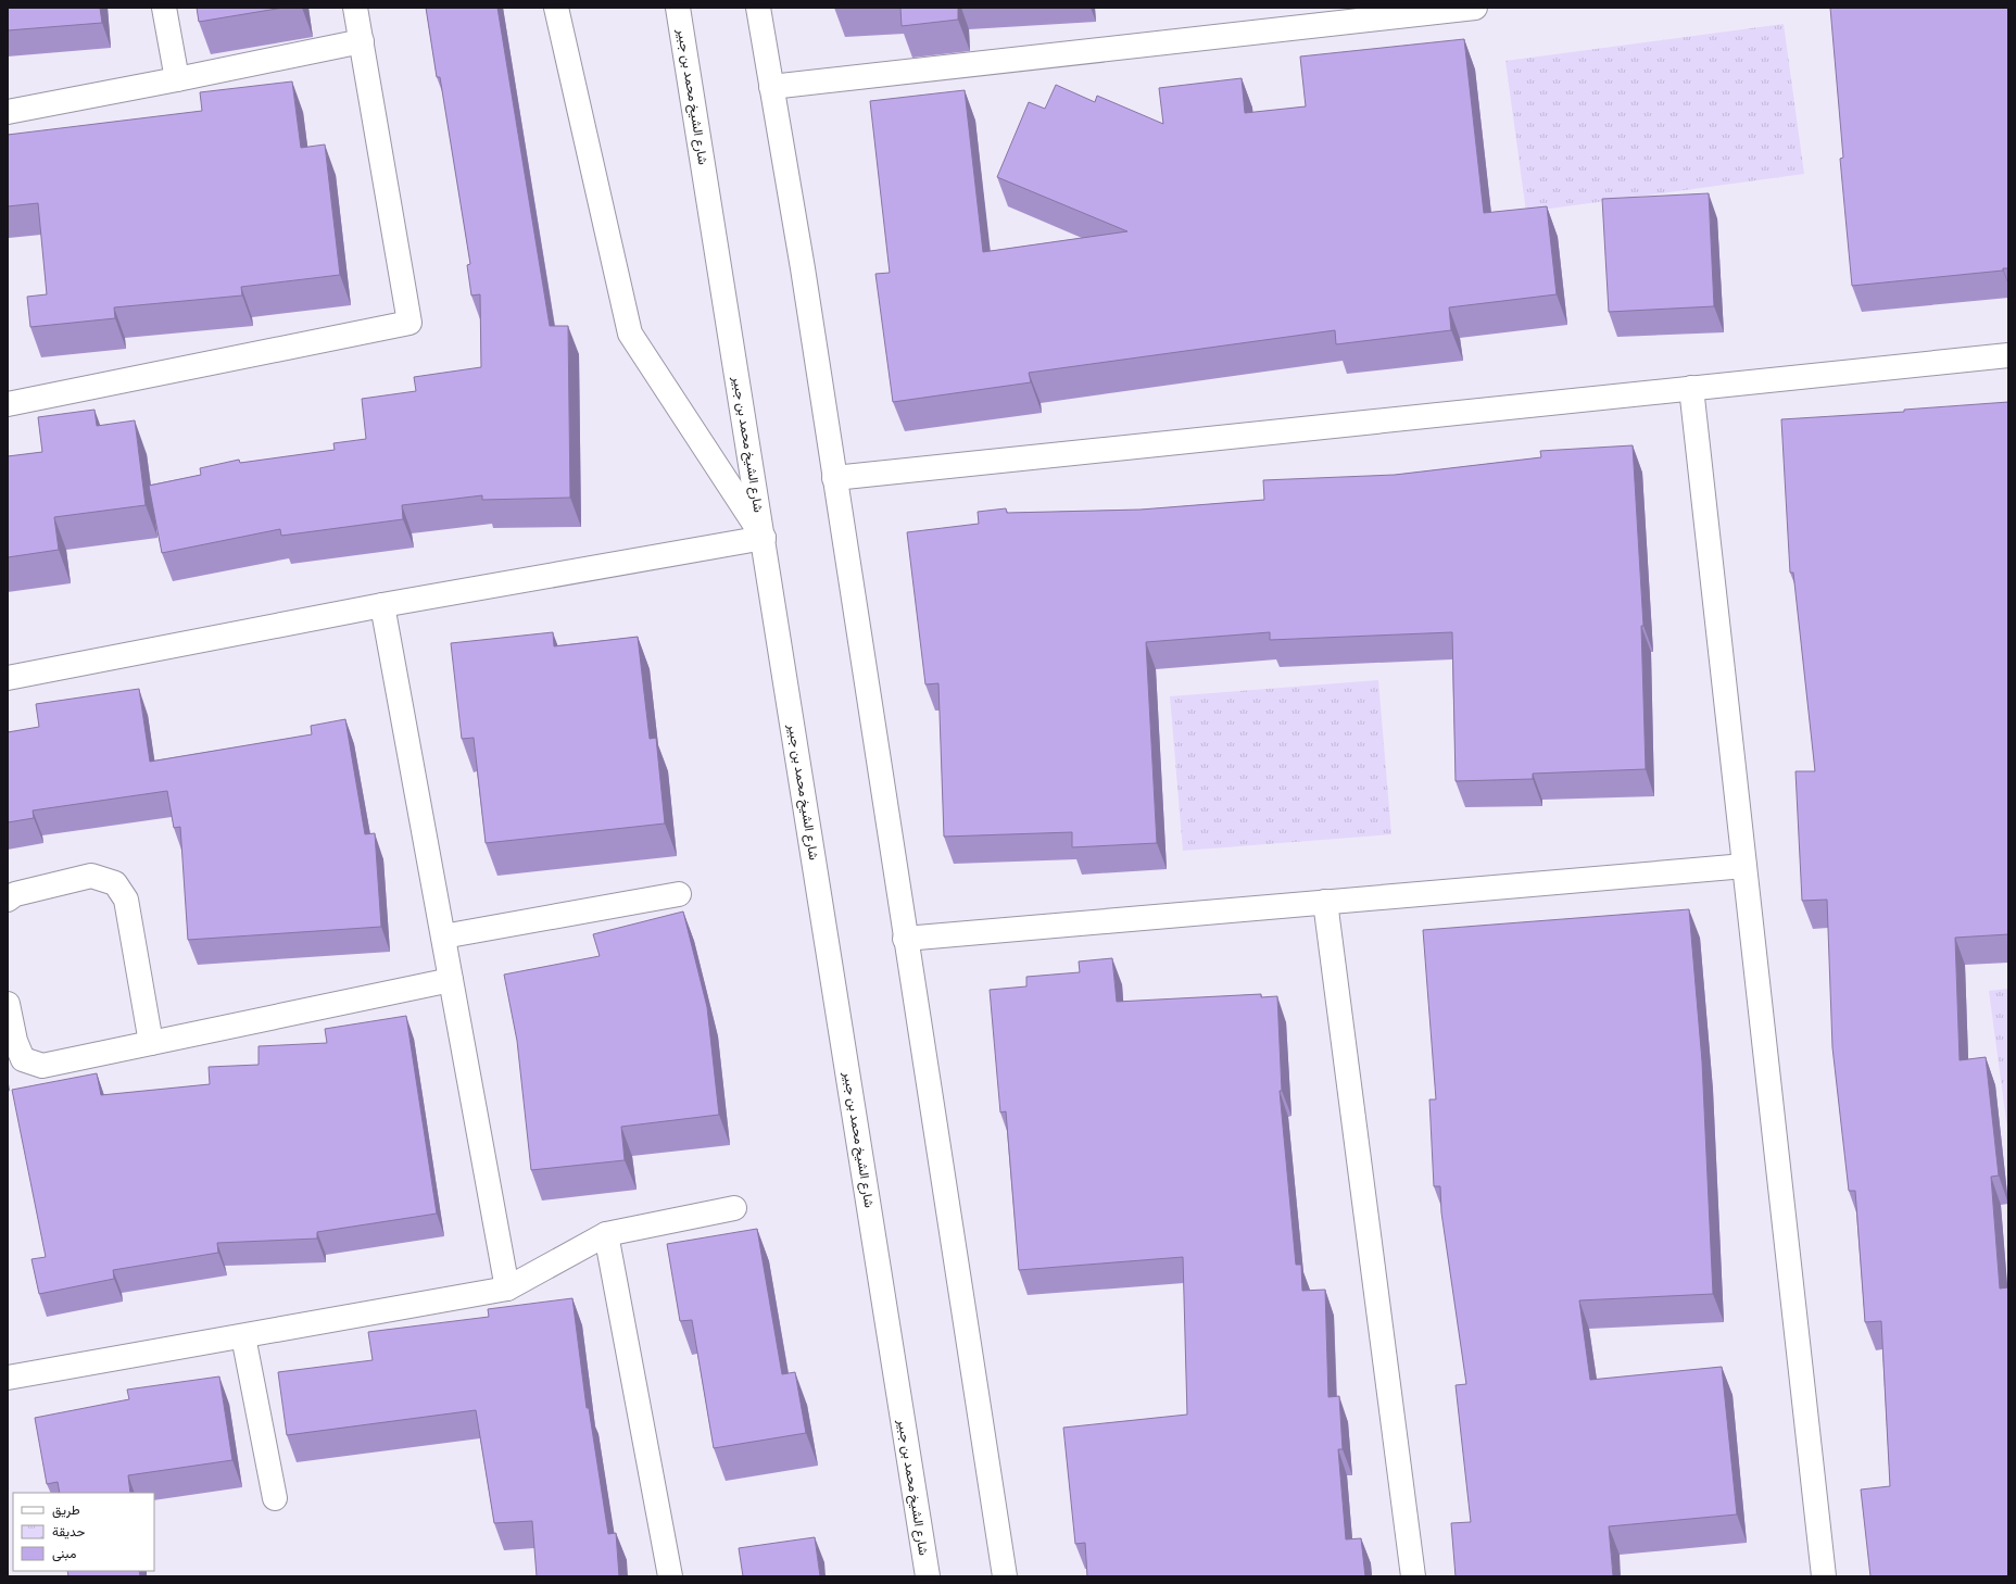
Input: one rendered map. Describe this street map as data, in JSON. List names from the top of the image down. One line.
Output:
{"streets":{"street":["شارع الشيخ محمد بن جبير"]},"legend":["طريق","حديقة","مبنى"]}
